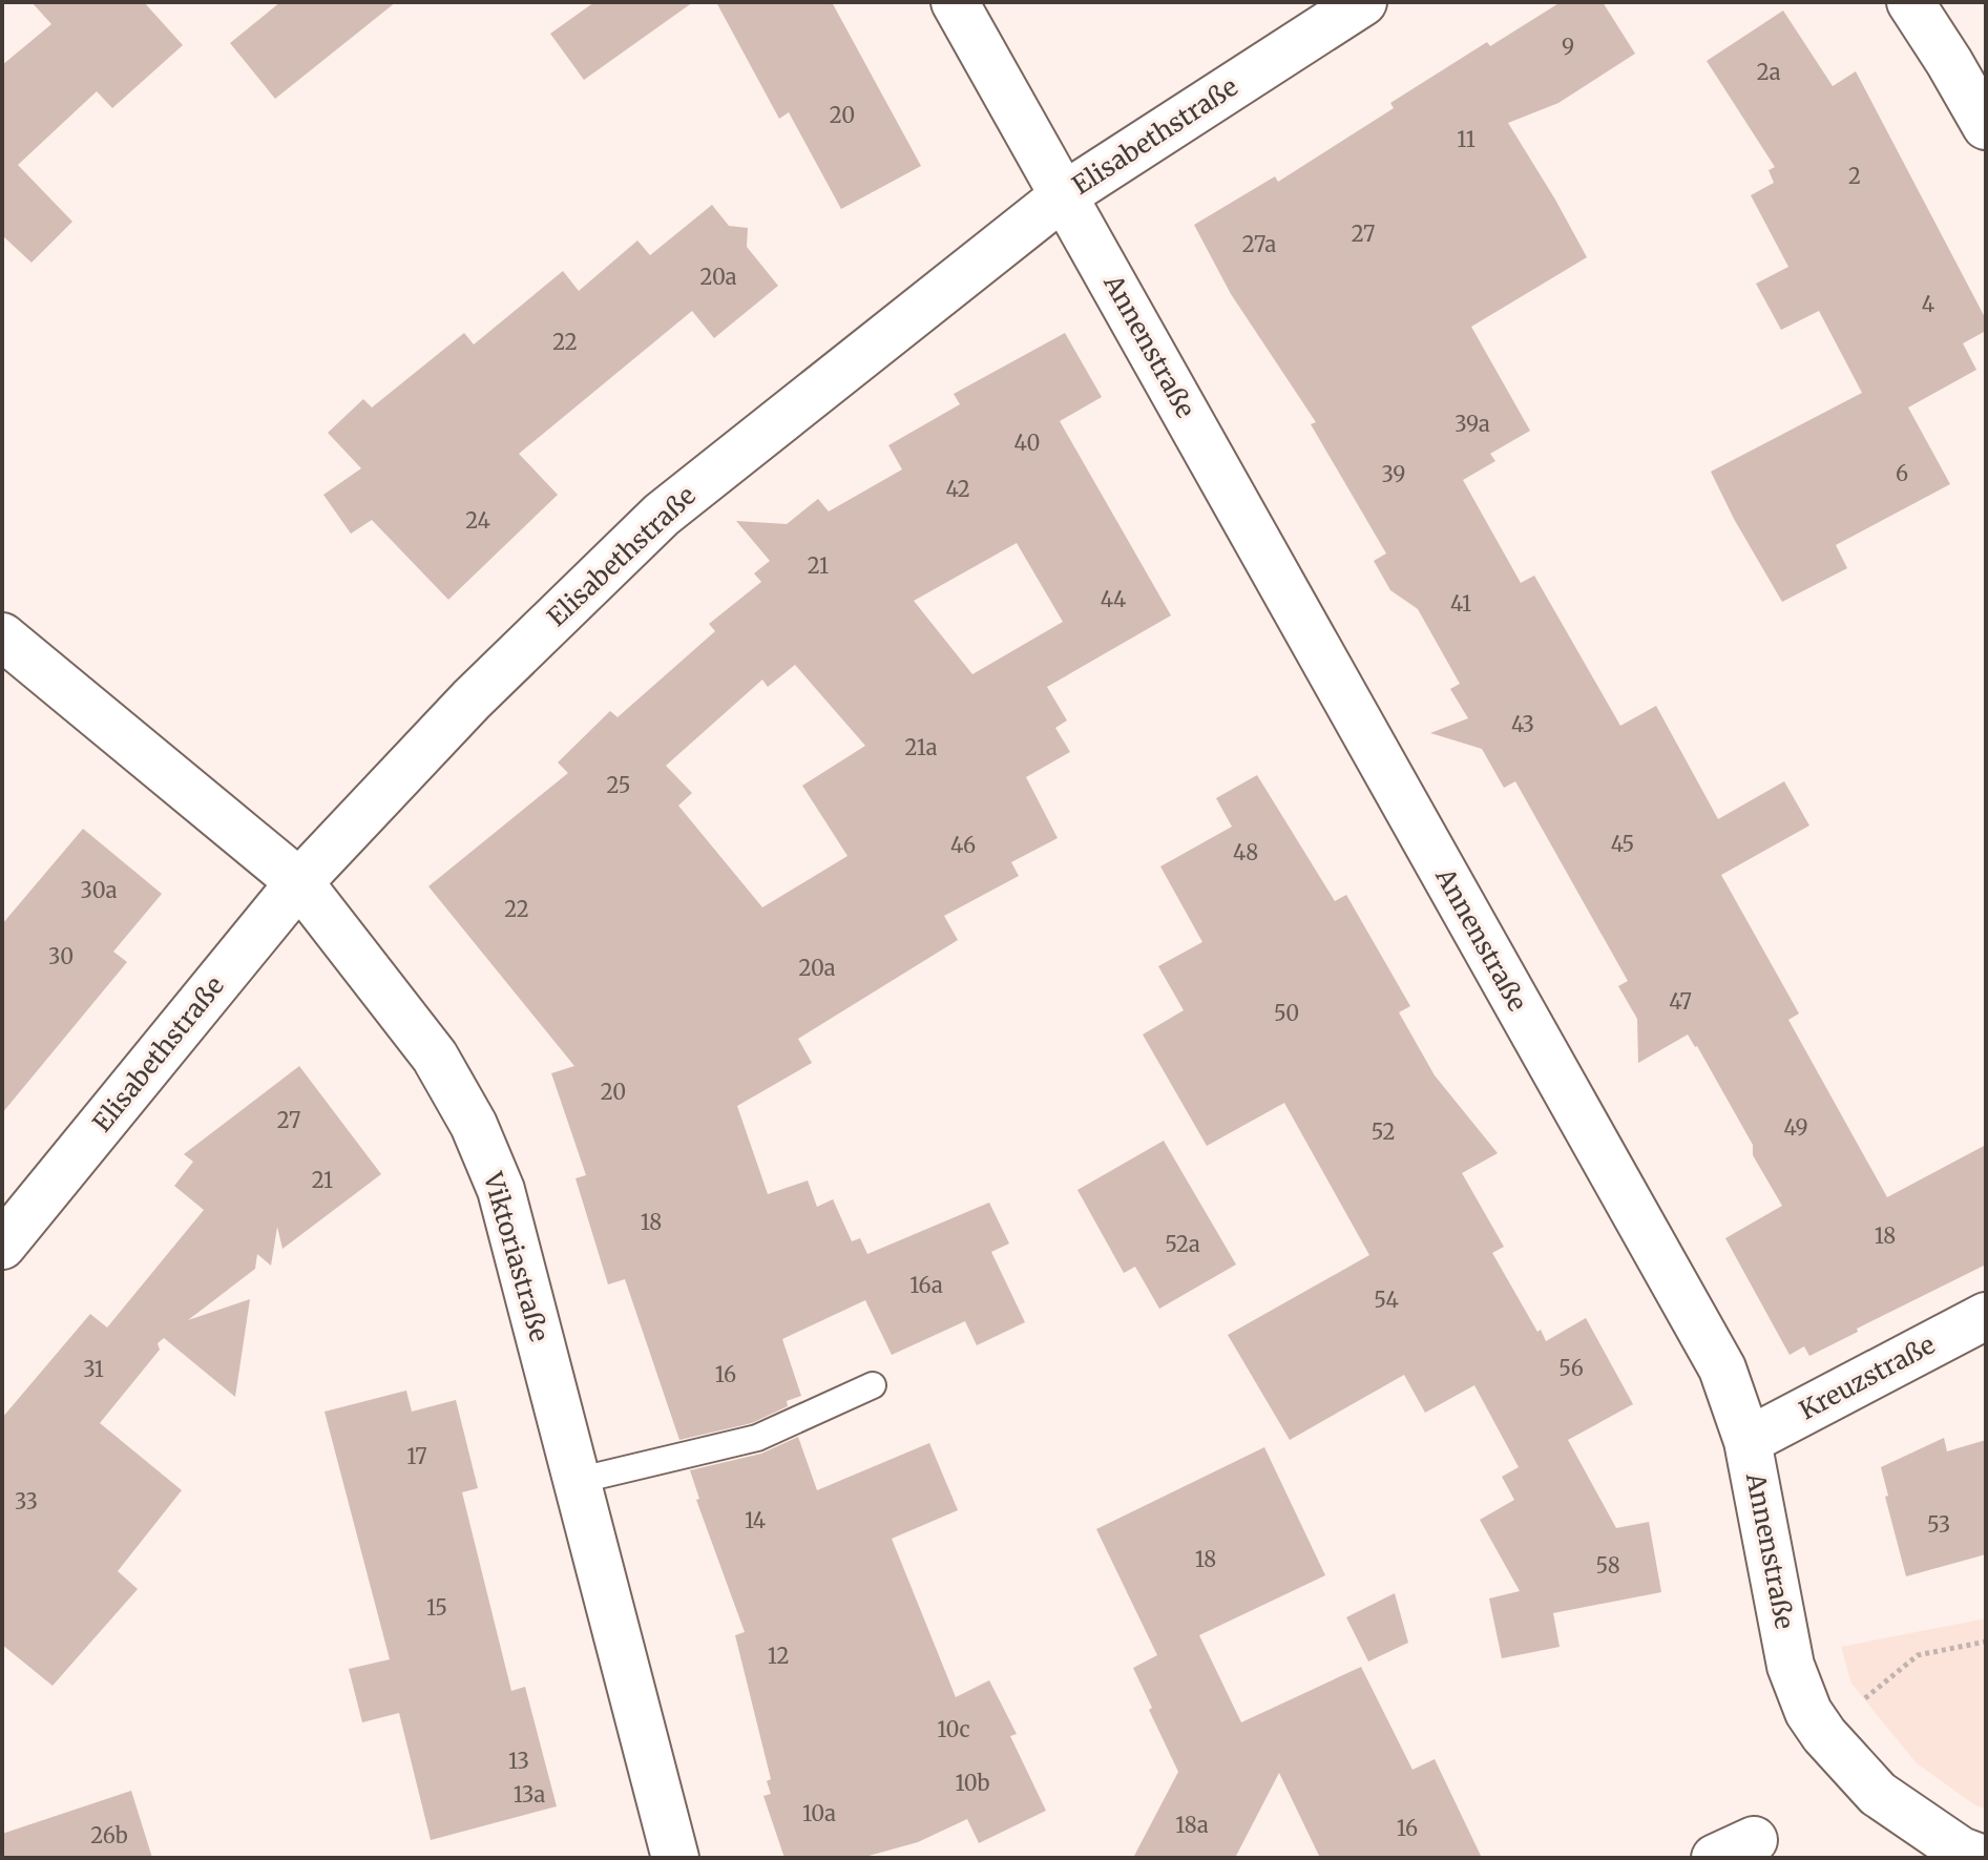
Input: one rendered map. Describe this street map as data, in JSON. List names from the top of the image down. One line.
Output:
{"streets":{"street":["Elisabethstraße","Annenstraße","Viktoriastraße","Kreuzstraße"]},"crossings":[["Elisabethstraße","Annenstraße"],["Elisabethstraße","Viktoriastraße"],["Annenstraße","Kreuzstraße"]],"house_numbers":["9","2a","20","11","2","27","27a","20a","4","22","39a","40","6","39","42","24","21","44","41","43","21a","25","45","46","48","30a","22","30","20a","47","50","20","27","49","52","21","18","18","52a","16a","54","56","31","16","17","33","14","53","18","58","15","12","10c","13","10b","13a","10a","18a","16","26b"]}
